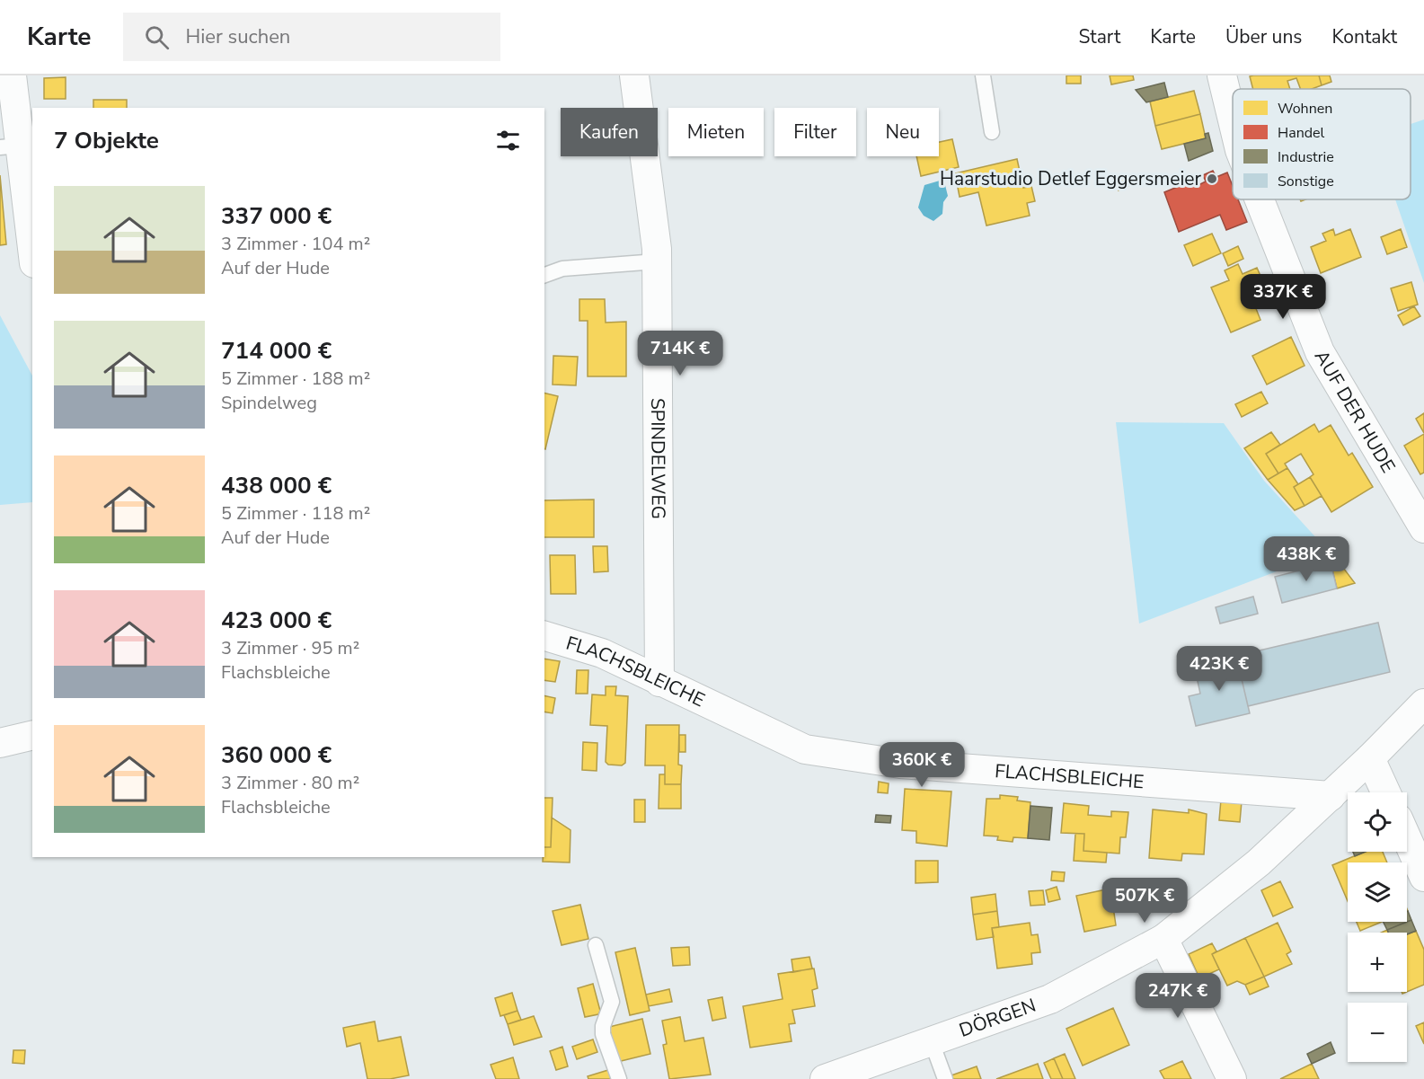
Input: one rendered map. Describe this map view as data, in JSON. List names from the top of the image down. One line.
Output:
{"streets":{"street":["AUF DER HUDE","SPINDELWEG","FLACHSBLEICHE","DÖRGEN"]},"crossings":[["SPINDELWEG","FLACHSBLEICHE"],["FLACHSBLEICHE","DÖRGEN"]],"places":["Haarstudio Detlef Eggersmeier"],"legend":["Wohnen","Handel","Industrie","Sonstige"],"page":{"header":"Karte","search":"Hier suchen","nav":["Start","Karte","Über uns","Kontakt"],"chip":["Kaufen","Mieten","Filter","Neu"],"heading":"7 Objekte","list":[{"name":"337 000 €","note":"3 Zimmer · 104 m² · Auf der Hude"},{"name":"714 000 €","note":"5 Zimmer · 188 m² · Spindelweg"},{"name":"438 000 €","note":"5 Zimmer · 118 m² · Auf der Hude"},{"name":"423 000 €","note":"3 Zimmer · 95 m² · Flachsbleiche"},{"name":"360 000 €","note":"3 Zimmer · 80 m² · Flachsbleiche"}],"price":["337K €","714K €","438K €","423K €","360K €","507K €","247K €"],"map_buttons":["+","−"]}}
